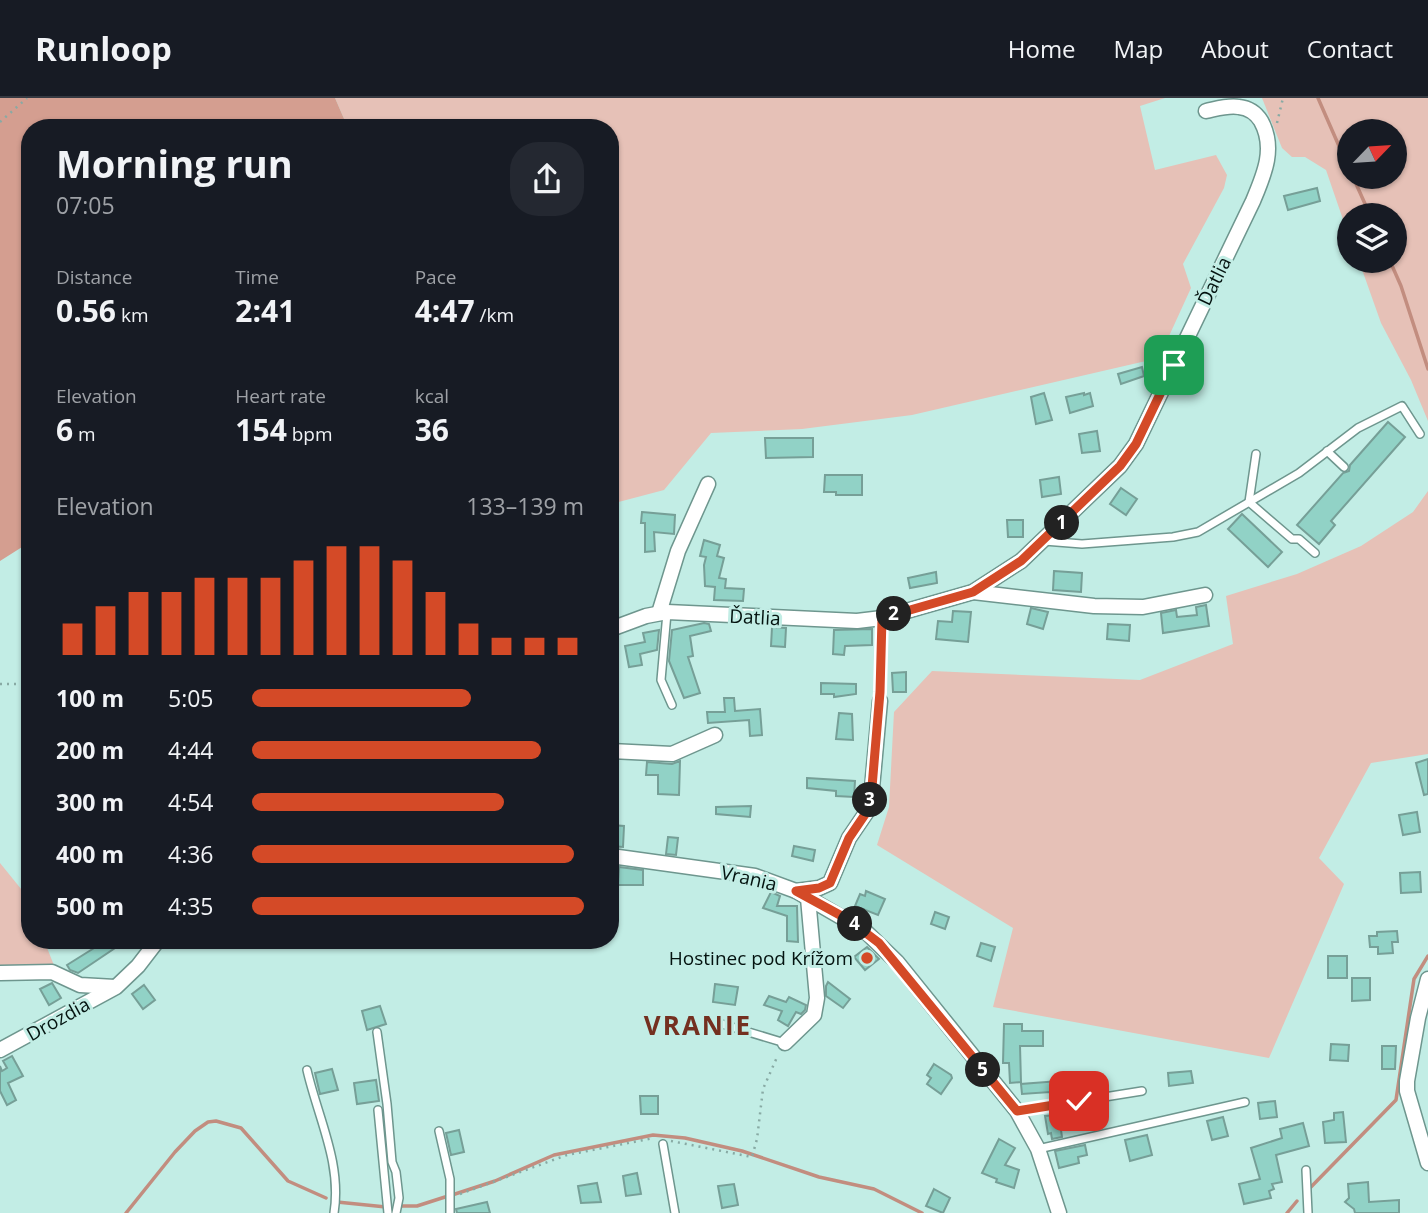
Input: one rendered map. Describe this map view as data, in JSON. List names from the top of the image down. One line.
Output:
{"streets":{"street":["Ďatlia","Vrania","Drozdia"]},"districts":["VRANIE"],"places":["Hostinec pod Krížom"],"north":"top right","page":{"header":"Runloop","nav":["Home","Map","About","Contact"],"heading":["Morning run","07:05"],"stats":[["Distance","0.56 km"],["Time","2:41"],["Pace","4:47 /km"],["Elevation","6 m"],["Heart rate","154 bpm"],["kcal","36"]],"chart":["Elevation","133–139 m"],"pins":["1","2","3","4","5"],"list":[{"name":"100 m","note":"5:05"},{"name":"200 m","note":"4:44"},{"name":"300 m","note":"4:54"},{"name":"400 m","note":"4:36"},{"name":"500 m","note":"4:35"}]}}
